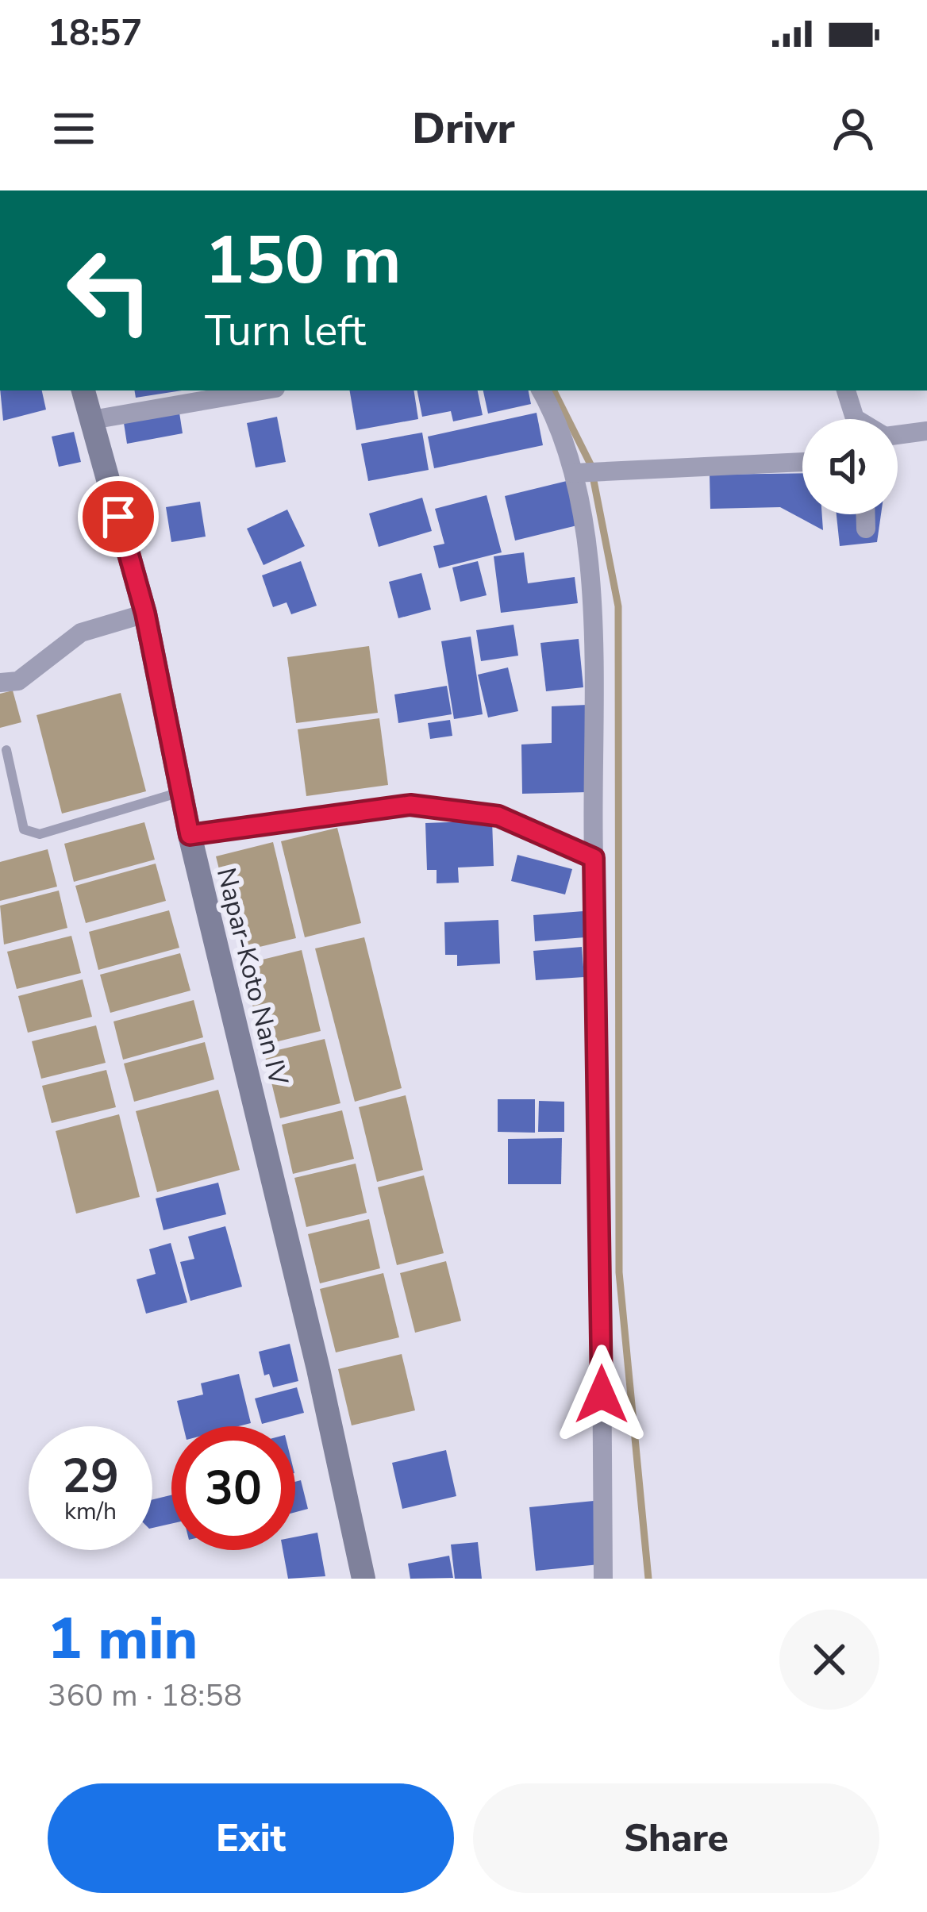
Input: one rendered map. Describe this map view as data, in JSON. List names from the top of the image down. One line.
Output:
{"streets":{"street":["Napar-Koto Nan IV"]},"page":{"status":"18:57","header":"Drivr","turn":["150 m","Turn left"],"speed":"29 km/h","limit":"30","heading":["1 min","360 m · 18:58"],"buttons":["Exit","Share"]}}
